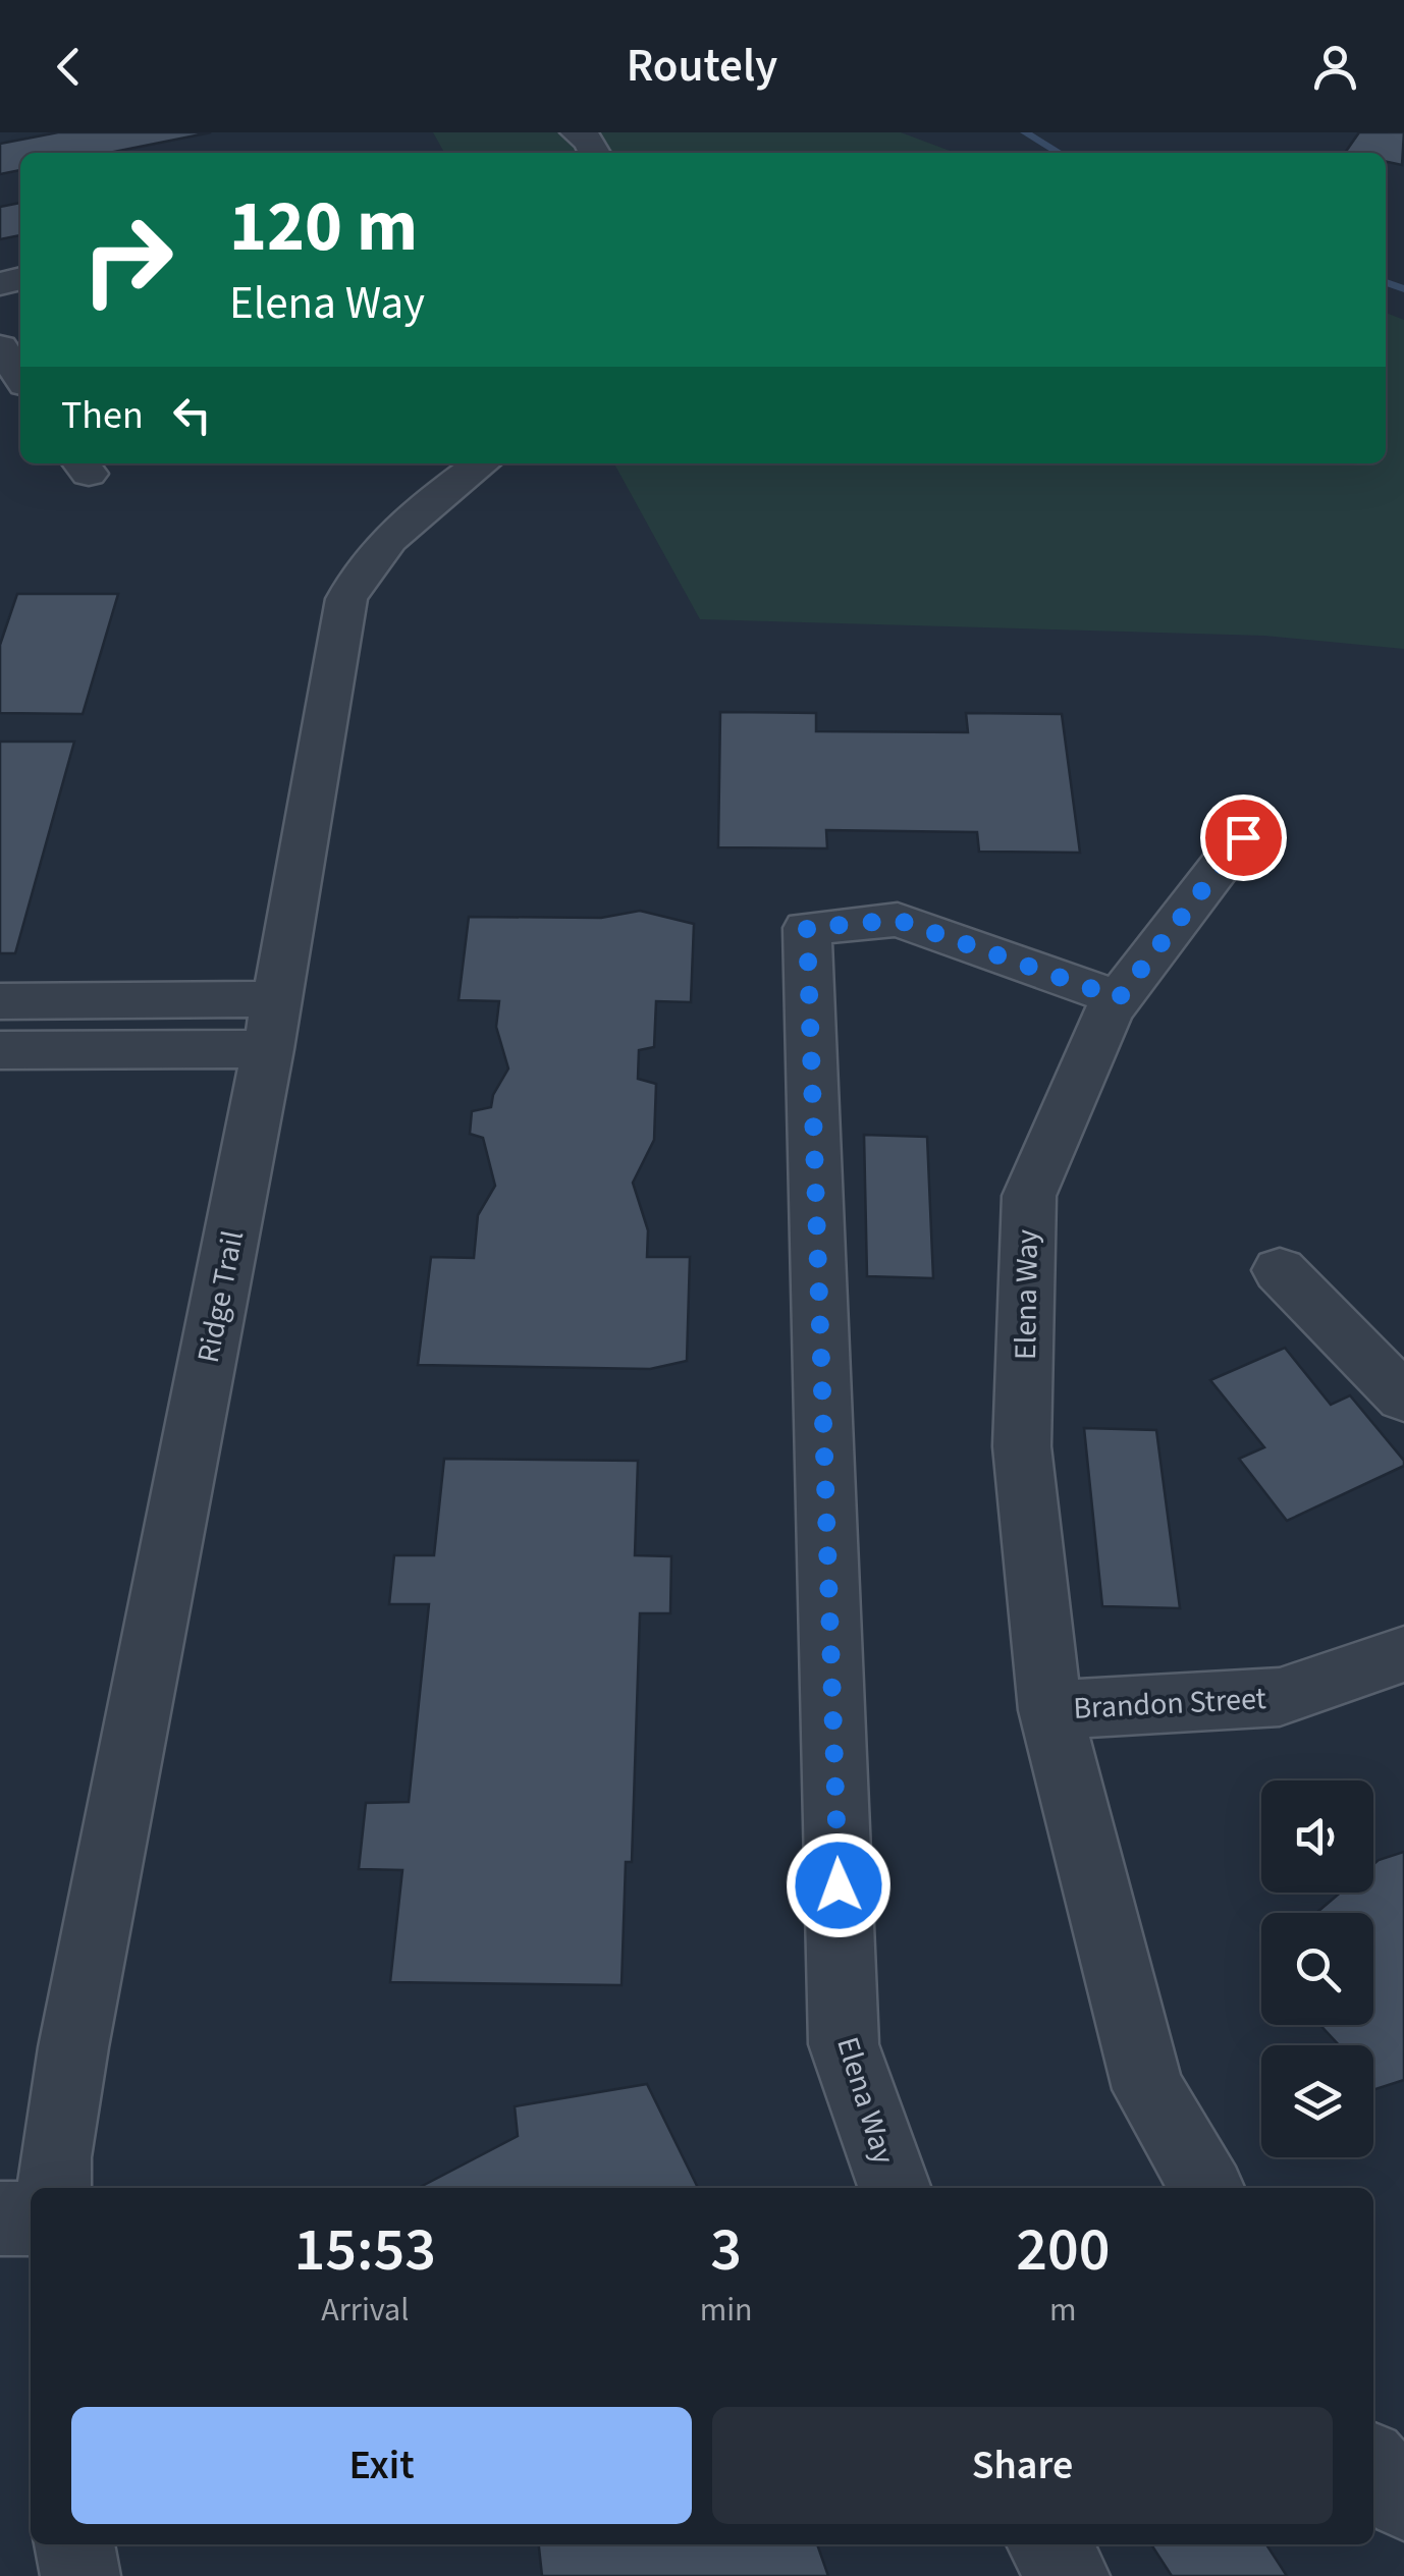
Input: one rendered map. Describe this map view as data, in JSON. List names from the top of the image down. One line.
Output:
{"streets":{"street":["Elena Way","Ridge Trail","Brandon Street"]},"crossings":[["Elena Way","Brandon Street"]],"page":{"header":"Routely","turn":["120 m","Elena Way"],"then":"Then","eta":["15:53","Arrival","3","min","200","m"],"buttons":["Exit","Share"]}}
